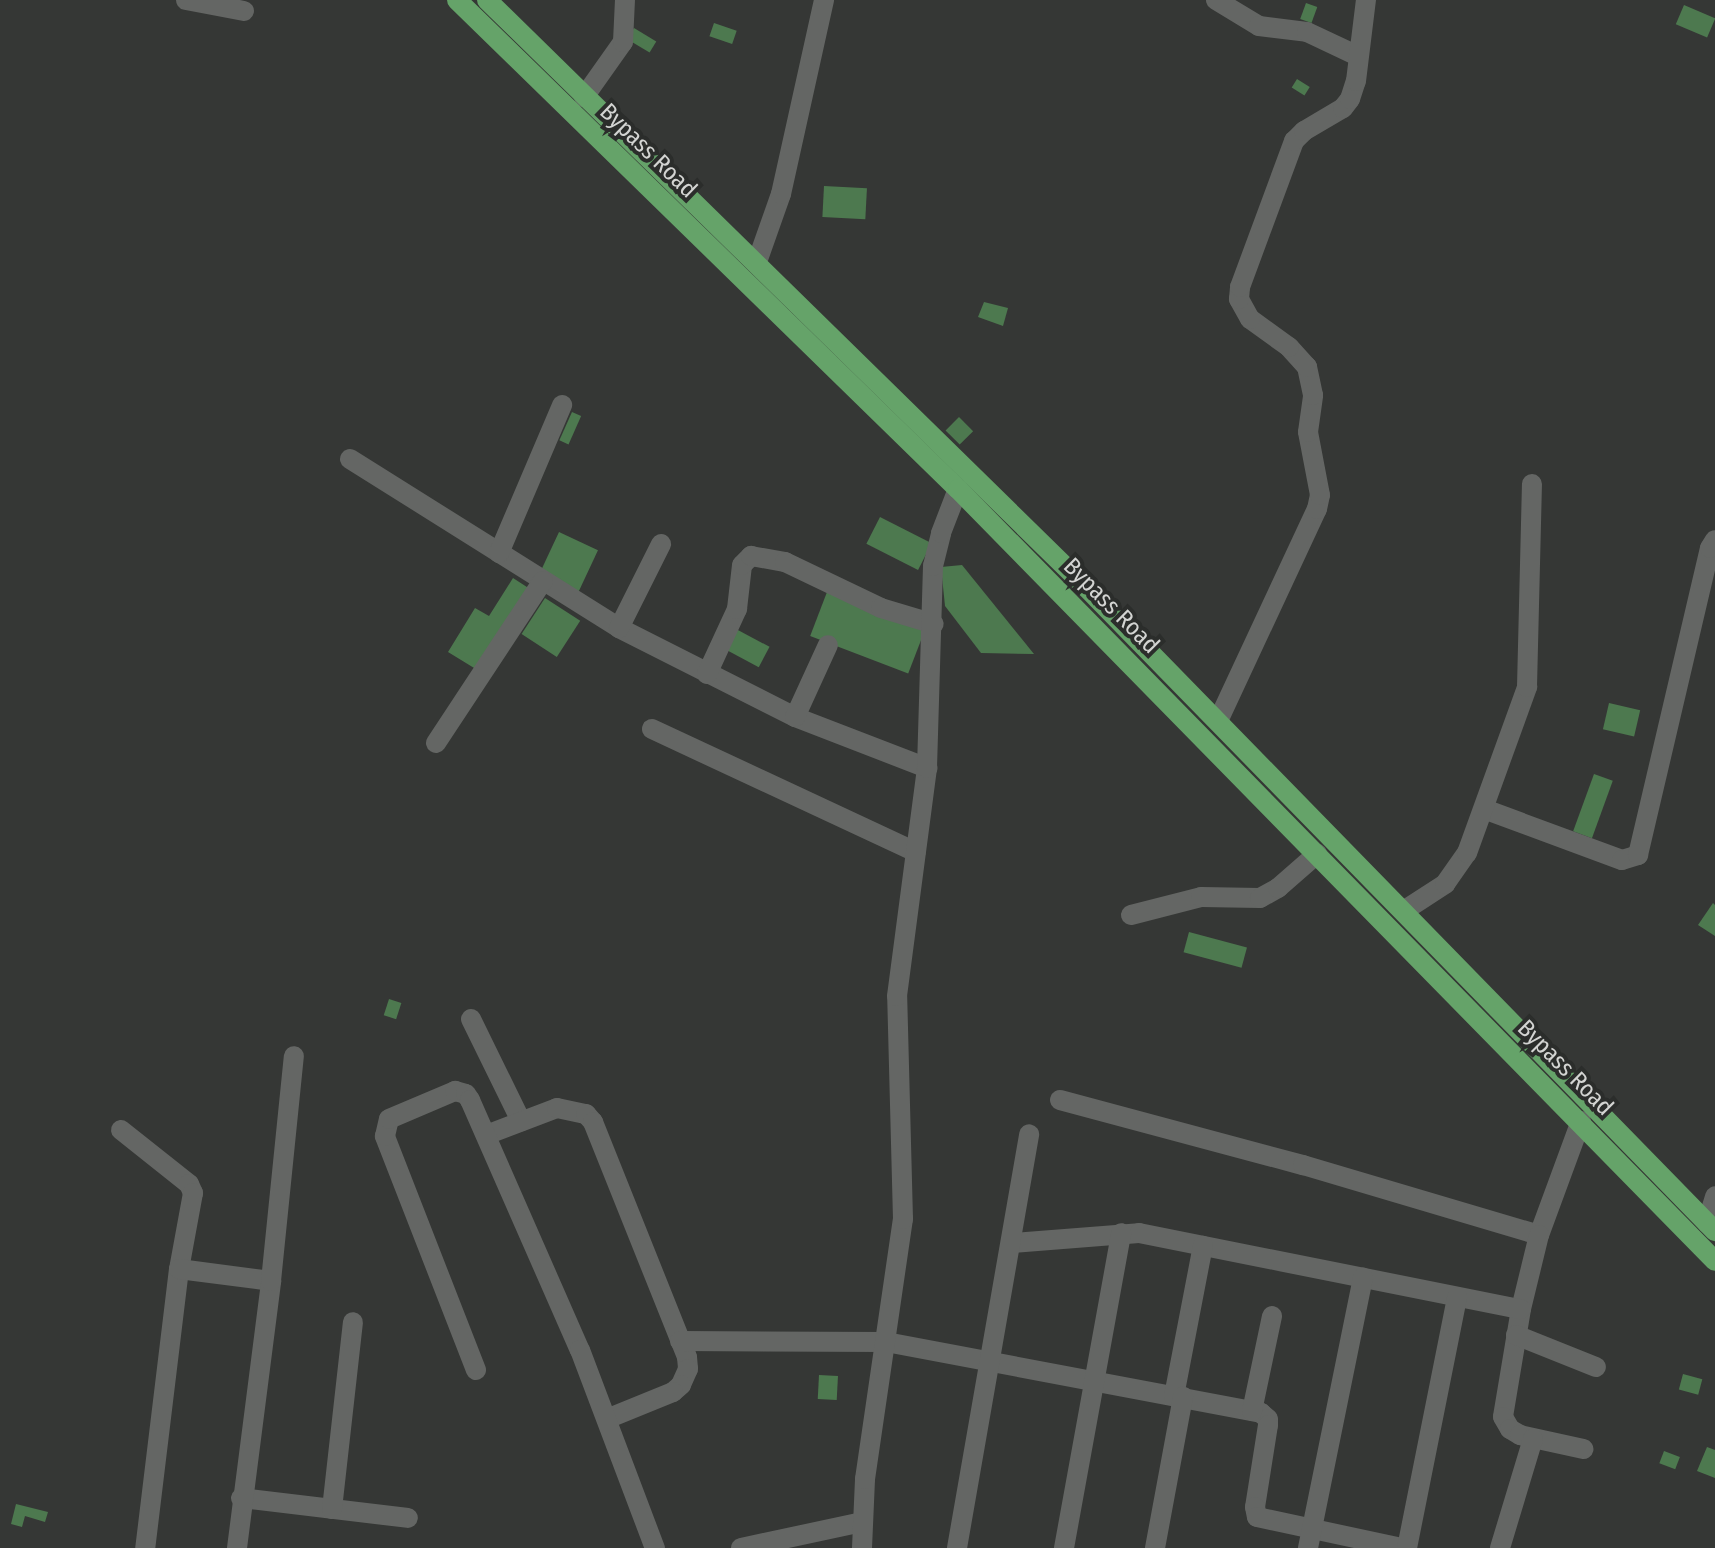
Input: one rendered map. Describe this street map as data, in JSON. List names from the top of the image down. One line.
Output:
{"streets":{"main road":["Bypass Road"]}}
